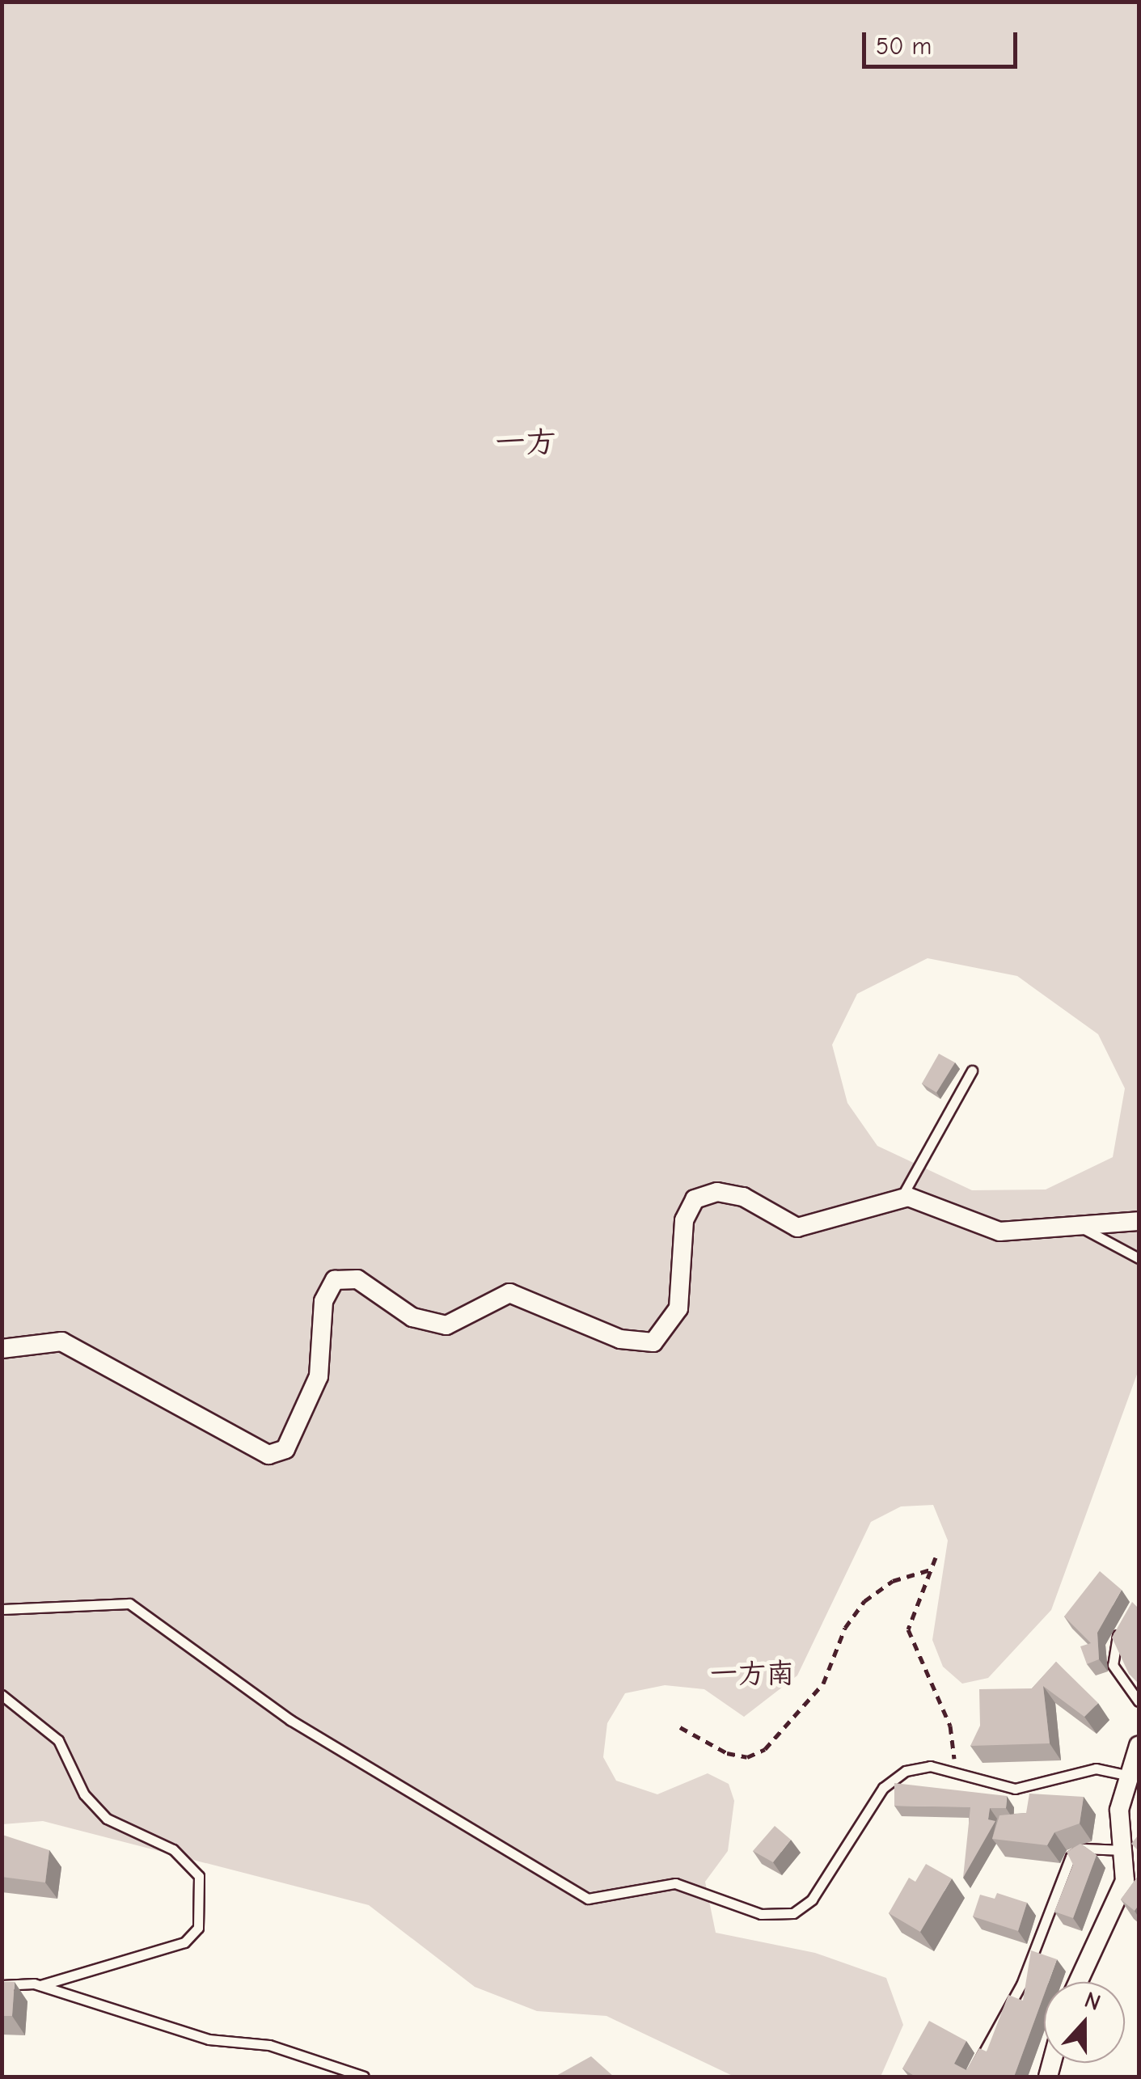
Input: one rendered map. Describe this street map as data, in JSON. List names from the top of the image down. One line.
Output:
{"districts":["一方","一方南"],"scale_bar":"50 m","north":"top"}
